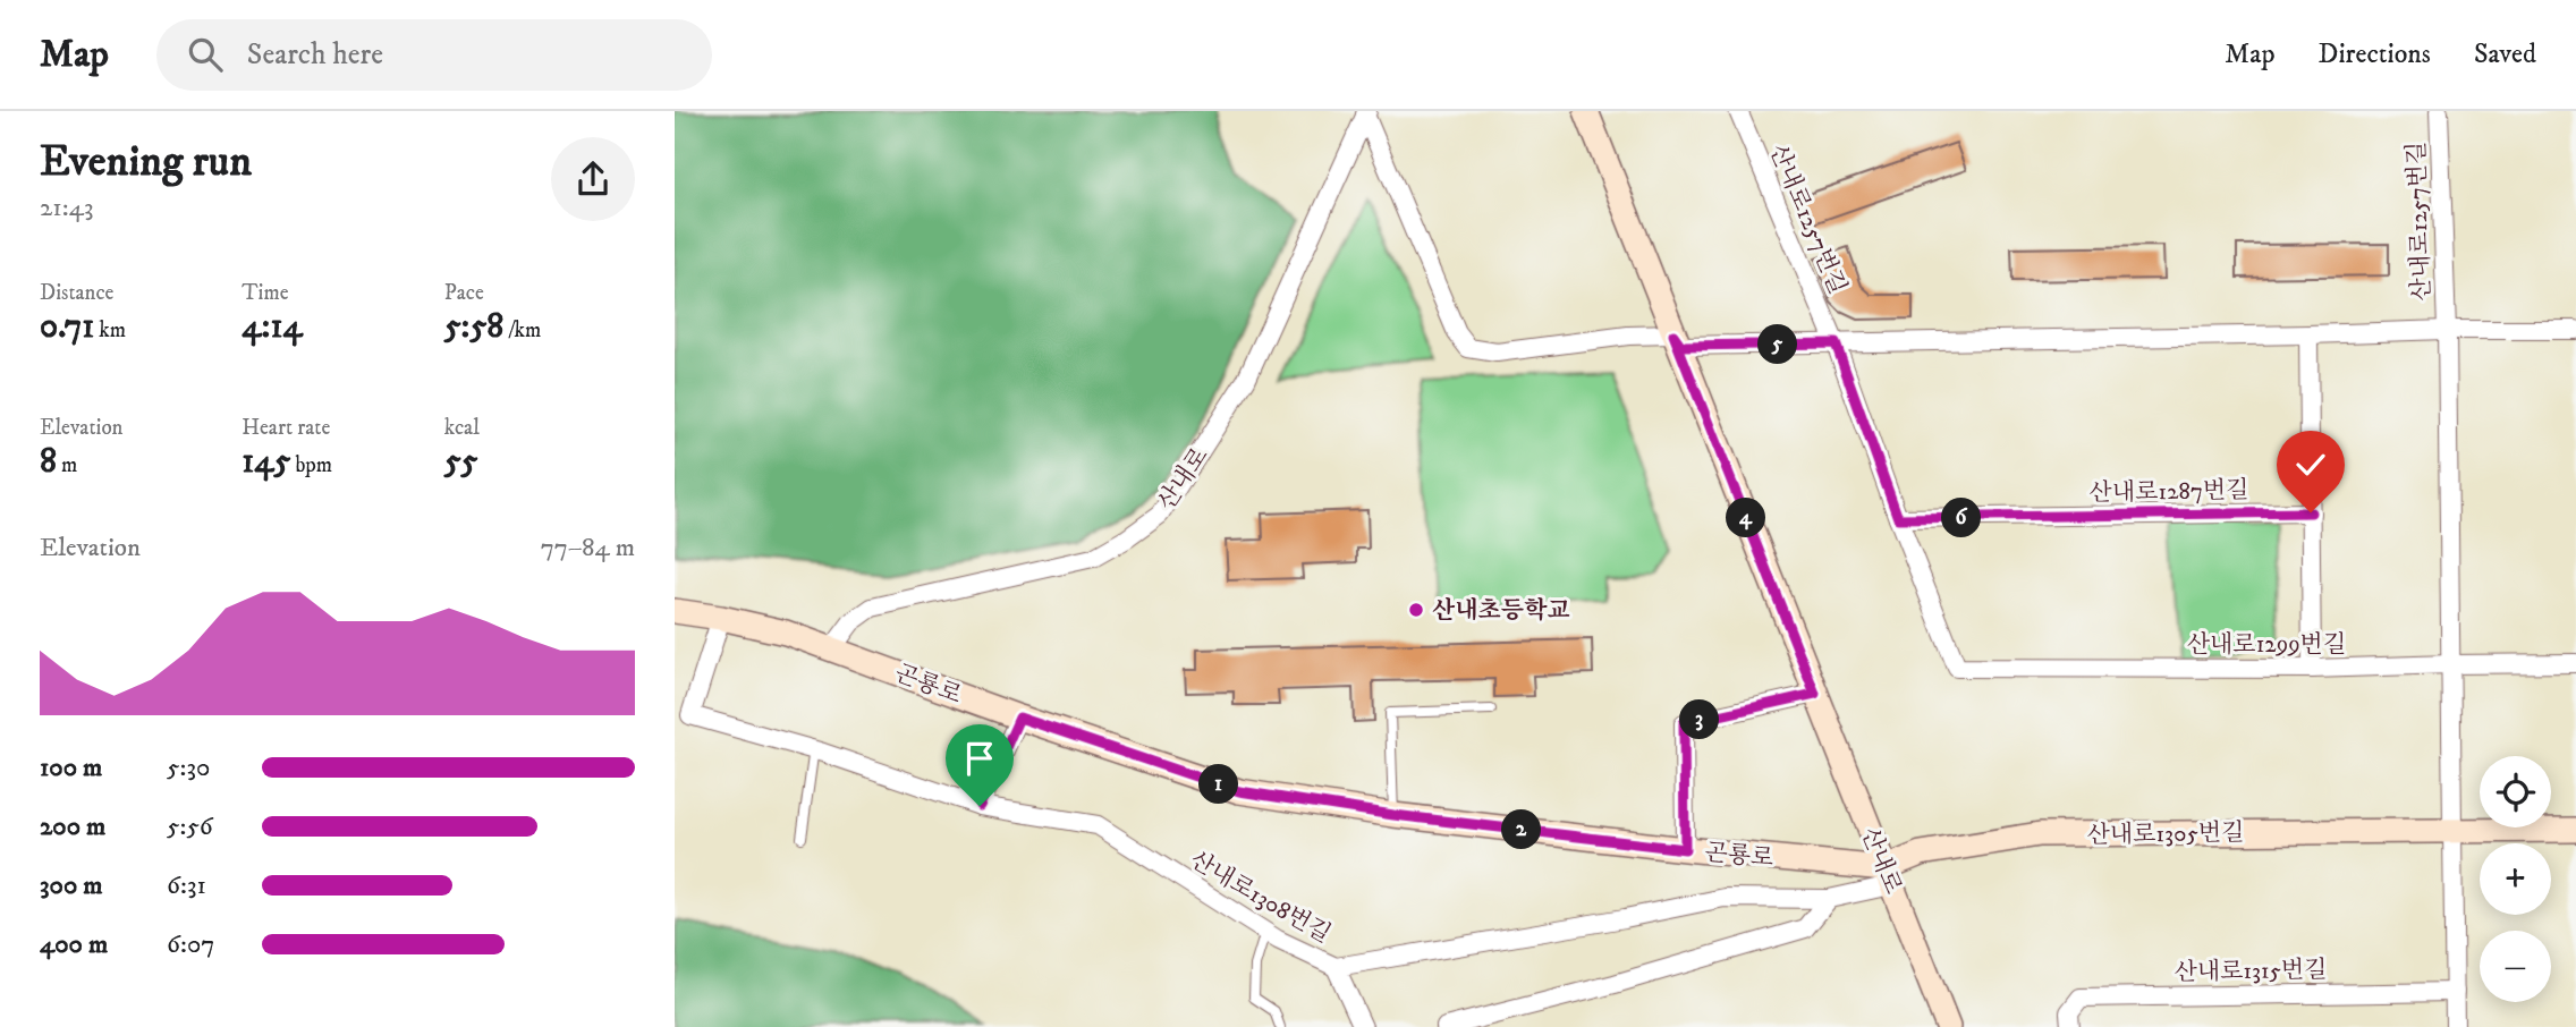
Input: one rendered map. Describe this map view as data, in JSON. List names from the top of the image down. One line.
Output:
{"streets":{"main road":["산내로","곤룡로","산내로1305번길"],"street":["산내로1257번길","산내로1287번길","산내로1299번길","산내로1308번길","산내로1315번길"]},"crossings":[["산내로","곤룡로"],["산내로","산내로1305번길"],["산내로","산내로1308번길"],["산내로1287번길","산내로1299번길"],["곤룡로","산내로1305번길"],["곤룡로","산내로1308번길"],["산내로1305번길","산내로1308번길"]],"places":["산내초등학교"],"page":{"header":"Map","search":"Search here","nav":["Map","Directions","Saved"],"heading":["Evening run","21:43"],"stats":[["Distance","0.71 km"],["Time","4:14"],["Pace","5:58 /km"],["Elevation","8 m"],["Heart rate","145 bpm"],["kcal","55"]],"pins":["5","4","6","3","1","2"],"chart":["Elevation","77–84 m"],"list":[{"name":"100 m","note":"5:30"},{"name":"200 m","note":"5:56"},{"name":"300 m","note":"6:31"},{"name":"400 m","note":"6:07"}],"map_buttons":["+","−"]}}
